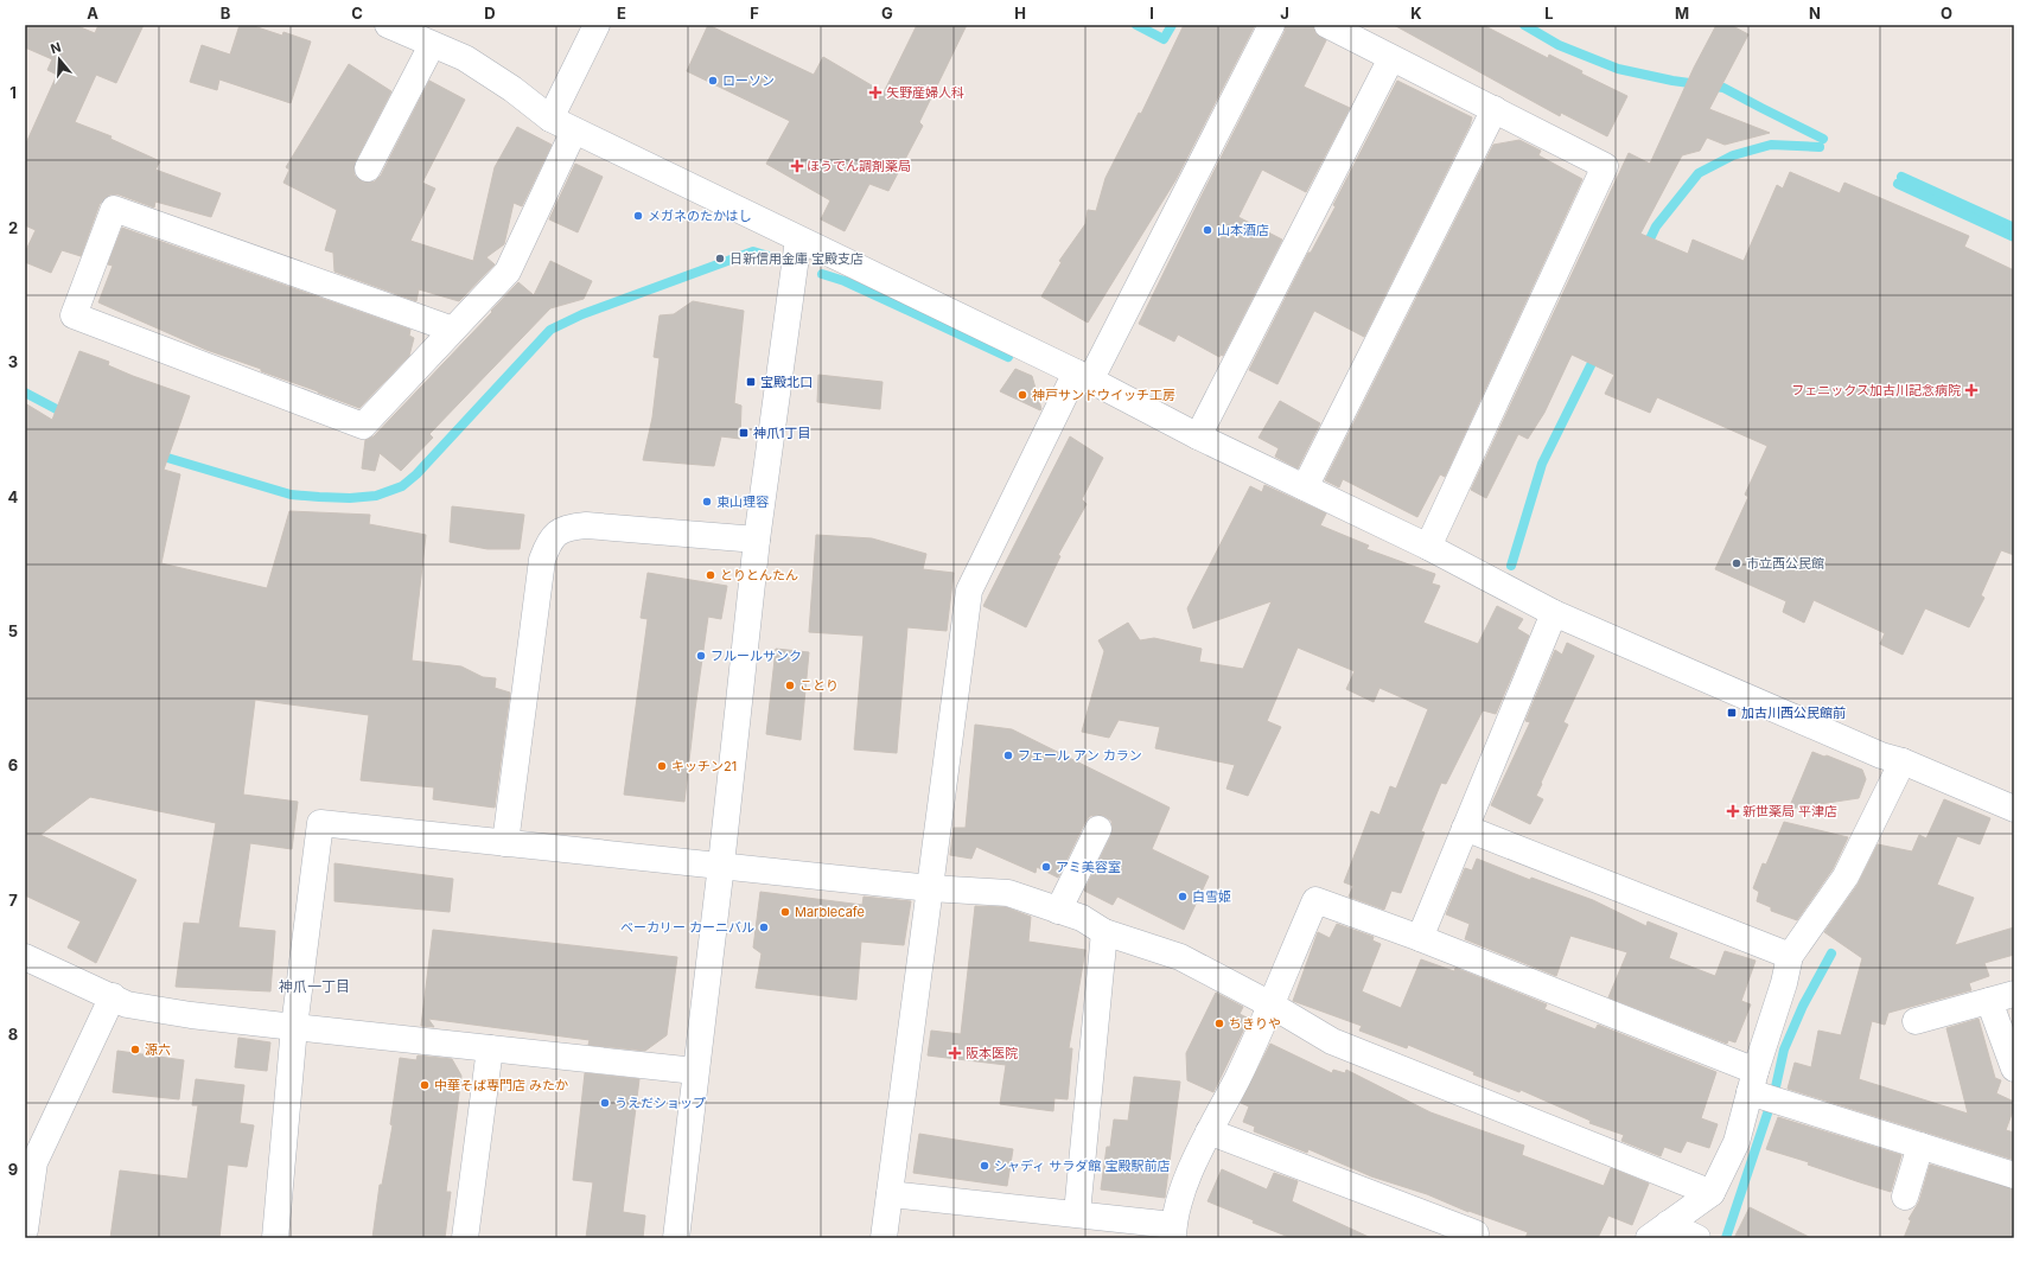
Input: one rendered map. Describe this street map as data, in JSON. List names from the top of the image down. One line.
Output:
{"districts":["神爪一丁目"],"places":{"other":["ローソン","メガネのたかはし","山本酒店","日新信用金庫 宝殿支店","神戸サンドウイッチ工房","東山理容","市立西公民館","とりとんたん","フルールサンク","ことり","フェール アン カラン","キッチン21","アミ美容室","白雪姫","Marblecafe","ベーカリー カーニバル","ちきりや","源六","中華そば専門店 みたか","うえだショップ","シャディ サラダ館 宝殿駅前店"],"health":["矢野産婦人科","ほうでん調剤薬局","フェニックス加古川記念病院","新世薬局 平津店","阪本医院"],"transit":["宝殿北口","神爪1丁目","加古川西公民館前"]},"north":"top","grid":{"columns":["A","B","C","D","E","F","G","H","I","J","K","L","M","N","O"],"rows":["1","2","3","4","5","6","7","8","9"]}}
